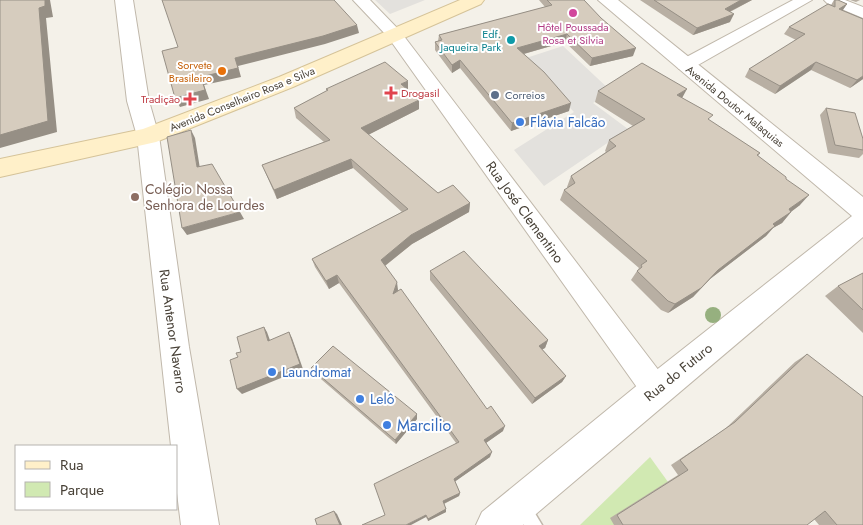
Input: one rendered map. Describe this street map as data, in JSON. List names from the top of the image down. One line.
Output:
{"streets":{"main road":["Avenida Conselheiro Rosa e Silva"],"street":["Avenida Doutor Malaquias","Rua José Clementino","Rua Antenor Navarro","Rua do Futuro"]},"crossings":[["Avenida Conselheiro Rosa e Silva","Rua José Clementino"],["Avenida Conselheiro Rosa e Silva","Rua Antenor Navarro"],["Rua José Clementino","Rua do Futuro"]],"places":{"other":["Hôtel Poussada Rosa et Silvia","Edf. Jaqueira Park","Sorvete Brasileiro","Correios","Flávia Falcão","Colégio Nossa Senhora de Lourdes","Laundromat","Lelô","Marcilio"],"health":["Drogasil","Tradição"]},"legend":["Rua","Parque"]}
